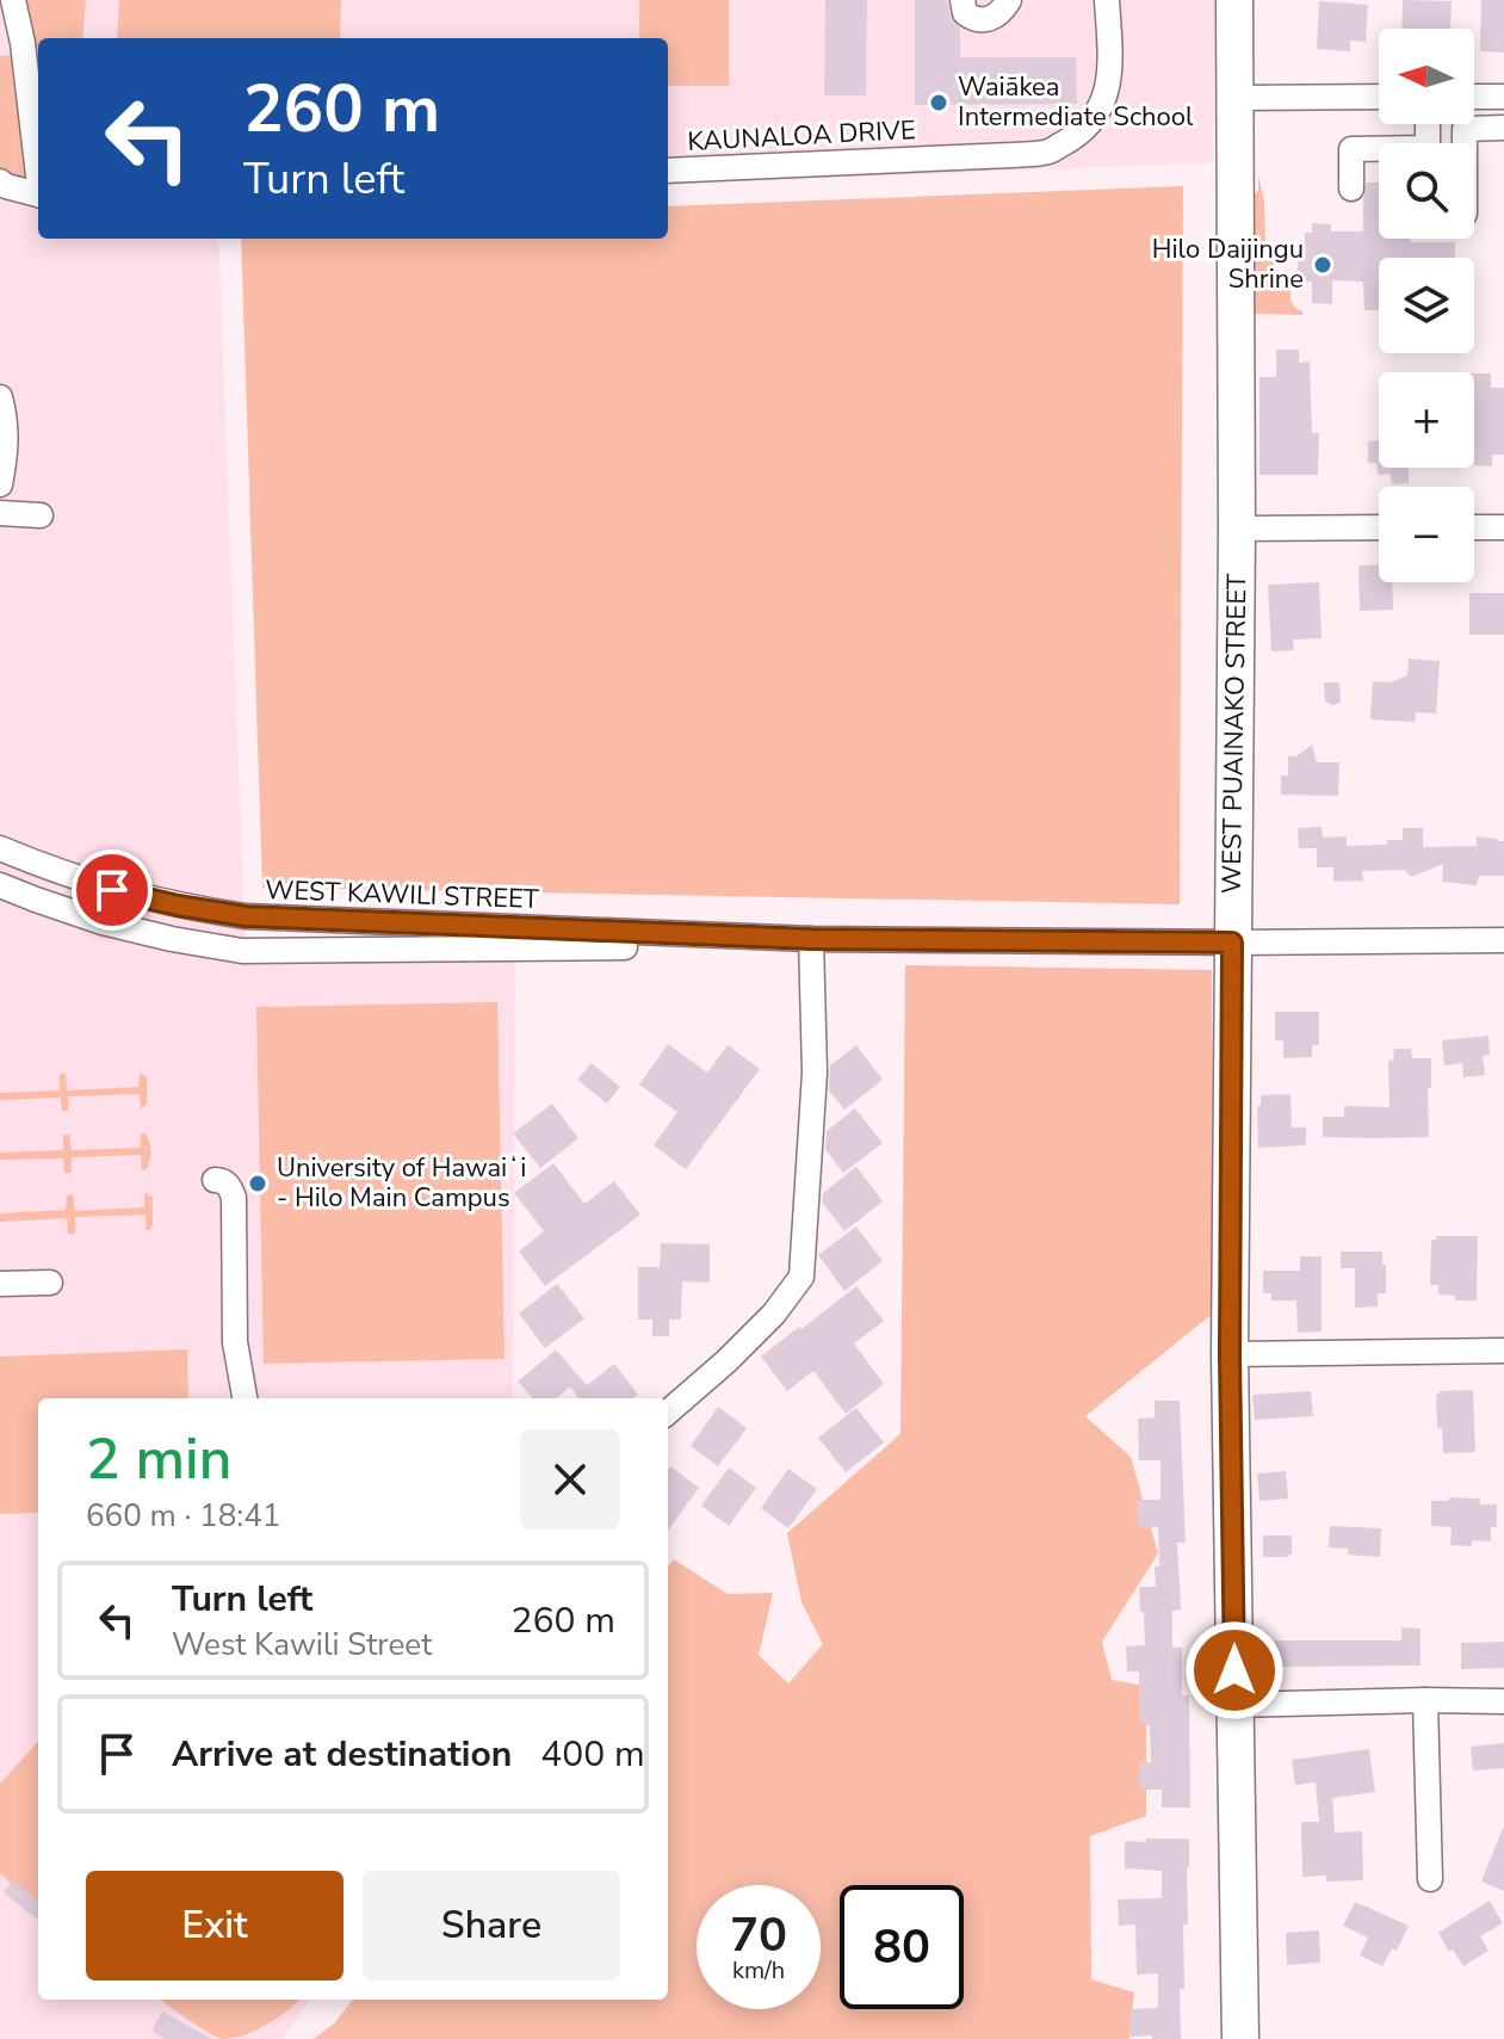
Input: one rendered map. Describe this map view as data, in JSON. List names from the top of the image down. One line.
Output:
{"streets":{"highway":["WEST PUAINAKO STREET"],"street":["KAUNALOA DRIVE","WEST KAWILI STREET"]},"crossings":[["WEST PUAINAKO STREET","WEST KAWILI STREET"]],"places":["Waiākea Intermediate School","Hilo Daijingu Shrine","University of Hawaiʻi - Hilo Main Campus"],"north":"left","page":{"map_buttons":["+","−"],"turn":["260 m","Turn left"],"heading":["2 min","660 m · 18:41"],"list":[{"name":"Turn left","note":"West Kawili Street","value":"260 m"},{"name":"Arrive at destination","value":"400 m"}],"buttons":["Exit","Share"],"speed":"70 km/h","limit":"80"}}
